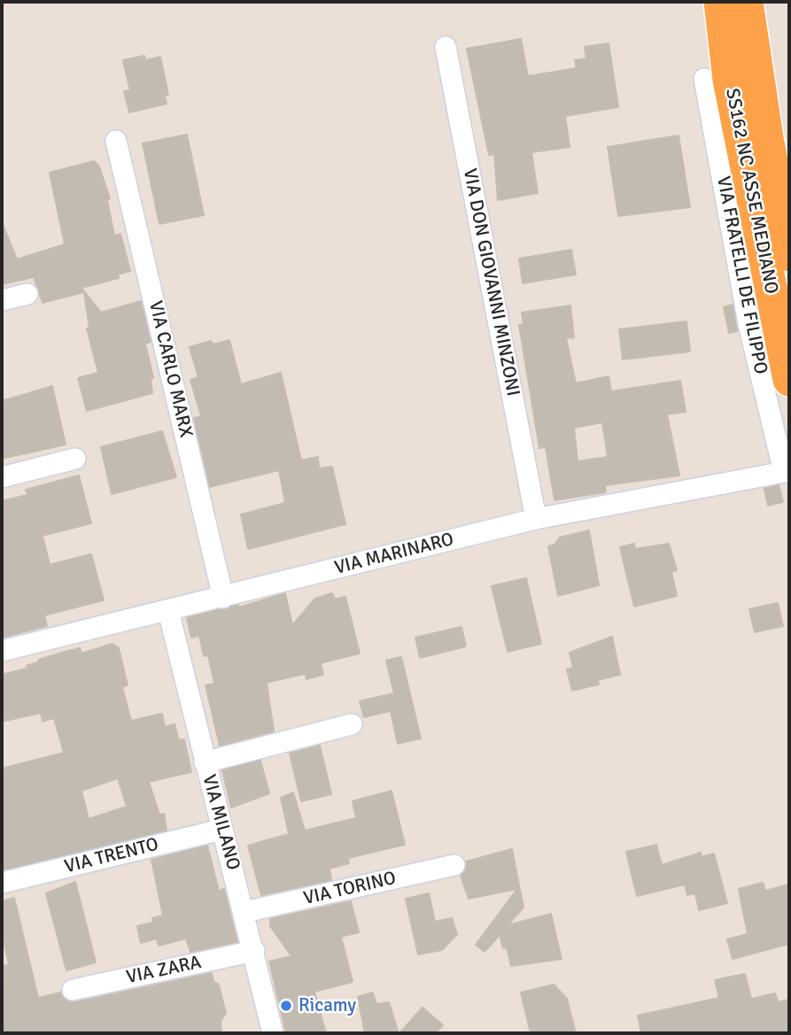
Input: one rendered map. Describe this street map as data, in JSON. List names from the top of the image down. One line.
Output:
{"streets":{"highway":["SS162 NC ASSE MEDIANO"],"street":["VIA FRATELLI DE FILIPPO","VIA DON GIOVANNI MINZONI","VIA CARLO MARX","VIA MARINARO","VIA MILANO","VIA TRENTO","VIA TORINO","VIA ZARA"]},"crossings":[["VIA FRATELLI DE FILIPPO","VIA MARINARO"],["VIA DON GIOVANNI MINZONI","VIA MARINARO"],["VIA CARLO MARX","VIA MARINARO"],["VIA MARINARO","VIA MILANO"],["VIA MILANO","VIA TRENTO"],["VIA MILANO","VIA TORINO"],["VIA MILANO","VIA ZARA"]],"places":["Ricamy"]}
